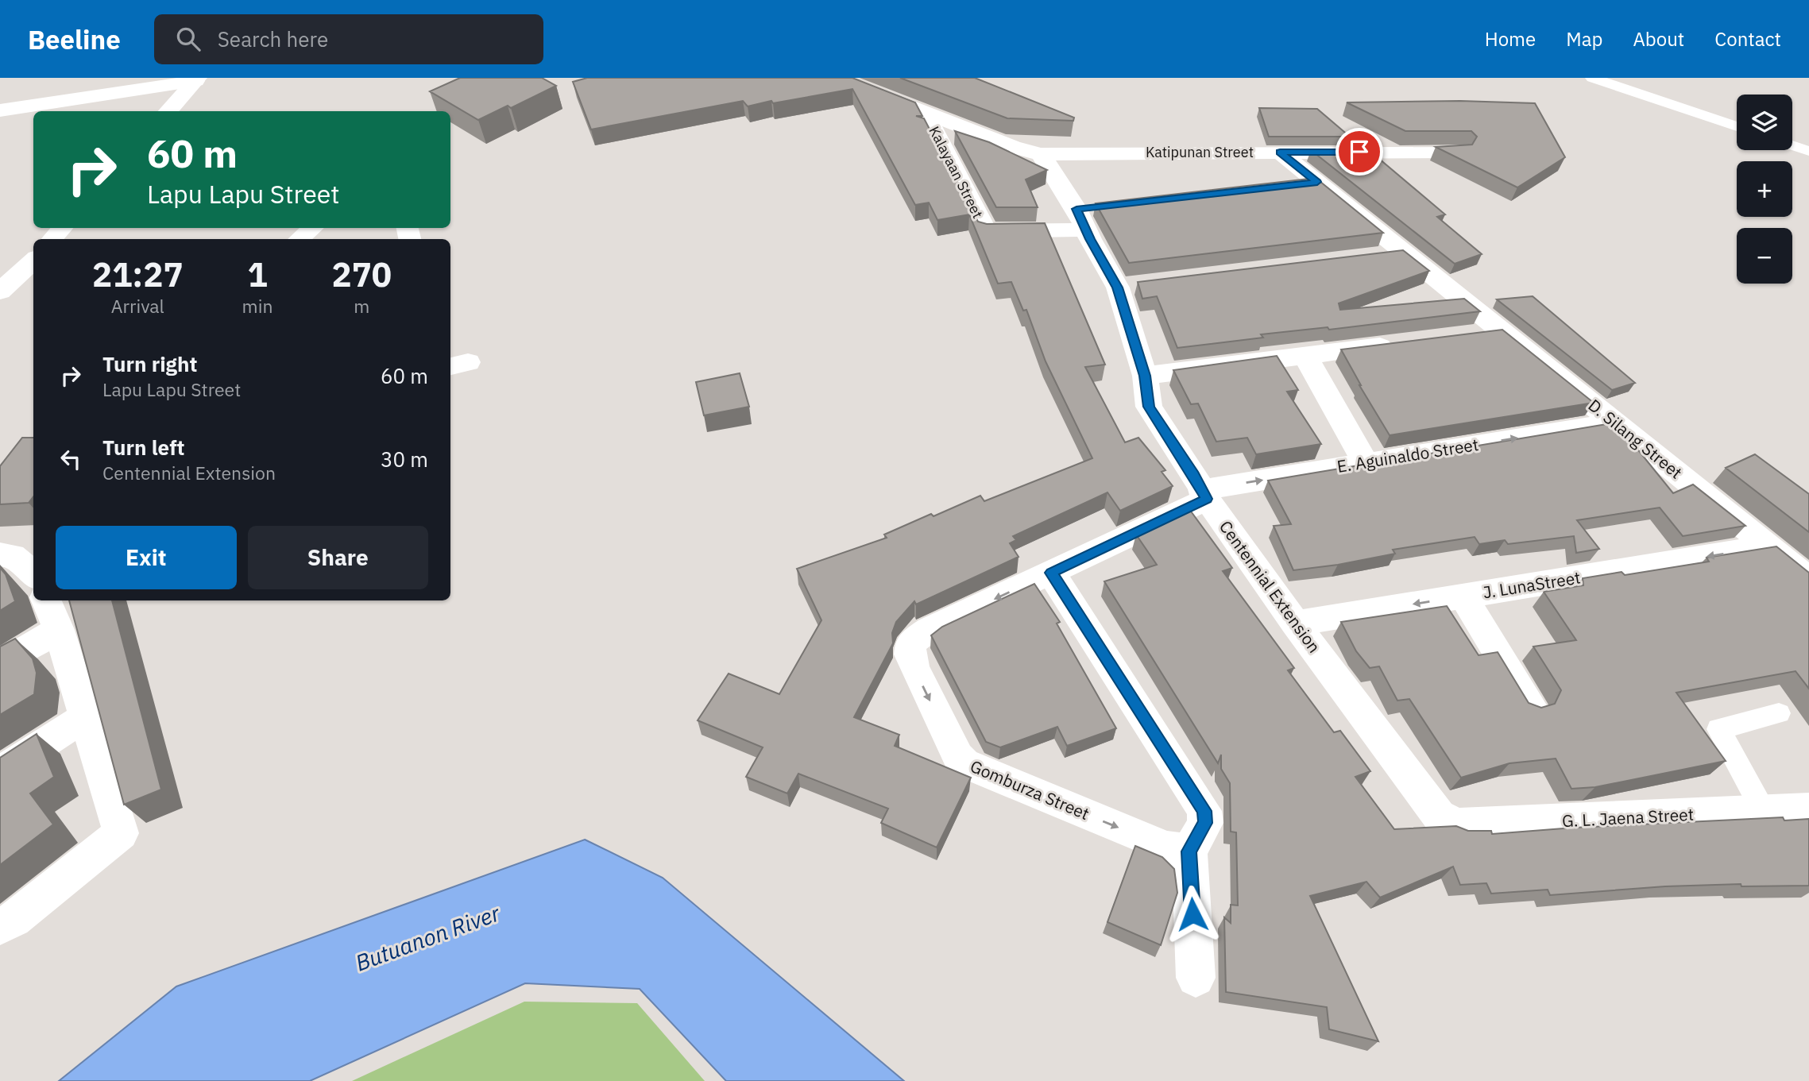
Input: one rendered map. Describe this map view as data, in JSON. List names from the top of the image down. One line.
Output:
{"streets":{"street":["Katipunan Street","Kalayaan Street","D. Silang Street","E. Aguinaldo Street","J. LunaStreet","Centennial Extension","Gomburza Street","G. L. Jaena Street"]},"crossings":[["Katipunan Street","Kalayaan Street"],["Katipunan Street","D. Silang Street"],["Katipunan Street","Centennial Extension"],["Kalayaan Street","Centennial Extension"],["D. Silang Street","E. Aguinaldo Street"],["D. Silang Street","J. LunaStreet"],["E. Aguinaldo Street","Centennial Extension"],["E. Aguinaldo Street","Gomburza Street"],["J. LunaStreet","Centennial Extension"],["Centennial Extension","G. L. Jaena Street"]],"one_way":["Gomburza Street"],"water":["Butuanon River"],"page":{"header":"Beeline","search":"Search here","nav":["Home","Map","About","Contact"],"map_buttons":["+","−"],"turn":["60 m","Lapu Lapu Street"],"eta":["21:27","Arrival","1","min","270","m"],"list":[{"name":"Turn right","note":"Lapu Lapu Street","value":"60 m"},{"name":"Turn left","note":"Centennial Extension","value":"30 m"}],"buttons":["Exit","Share"]}}
